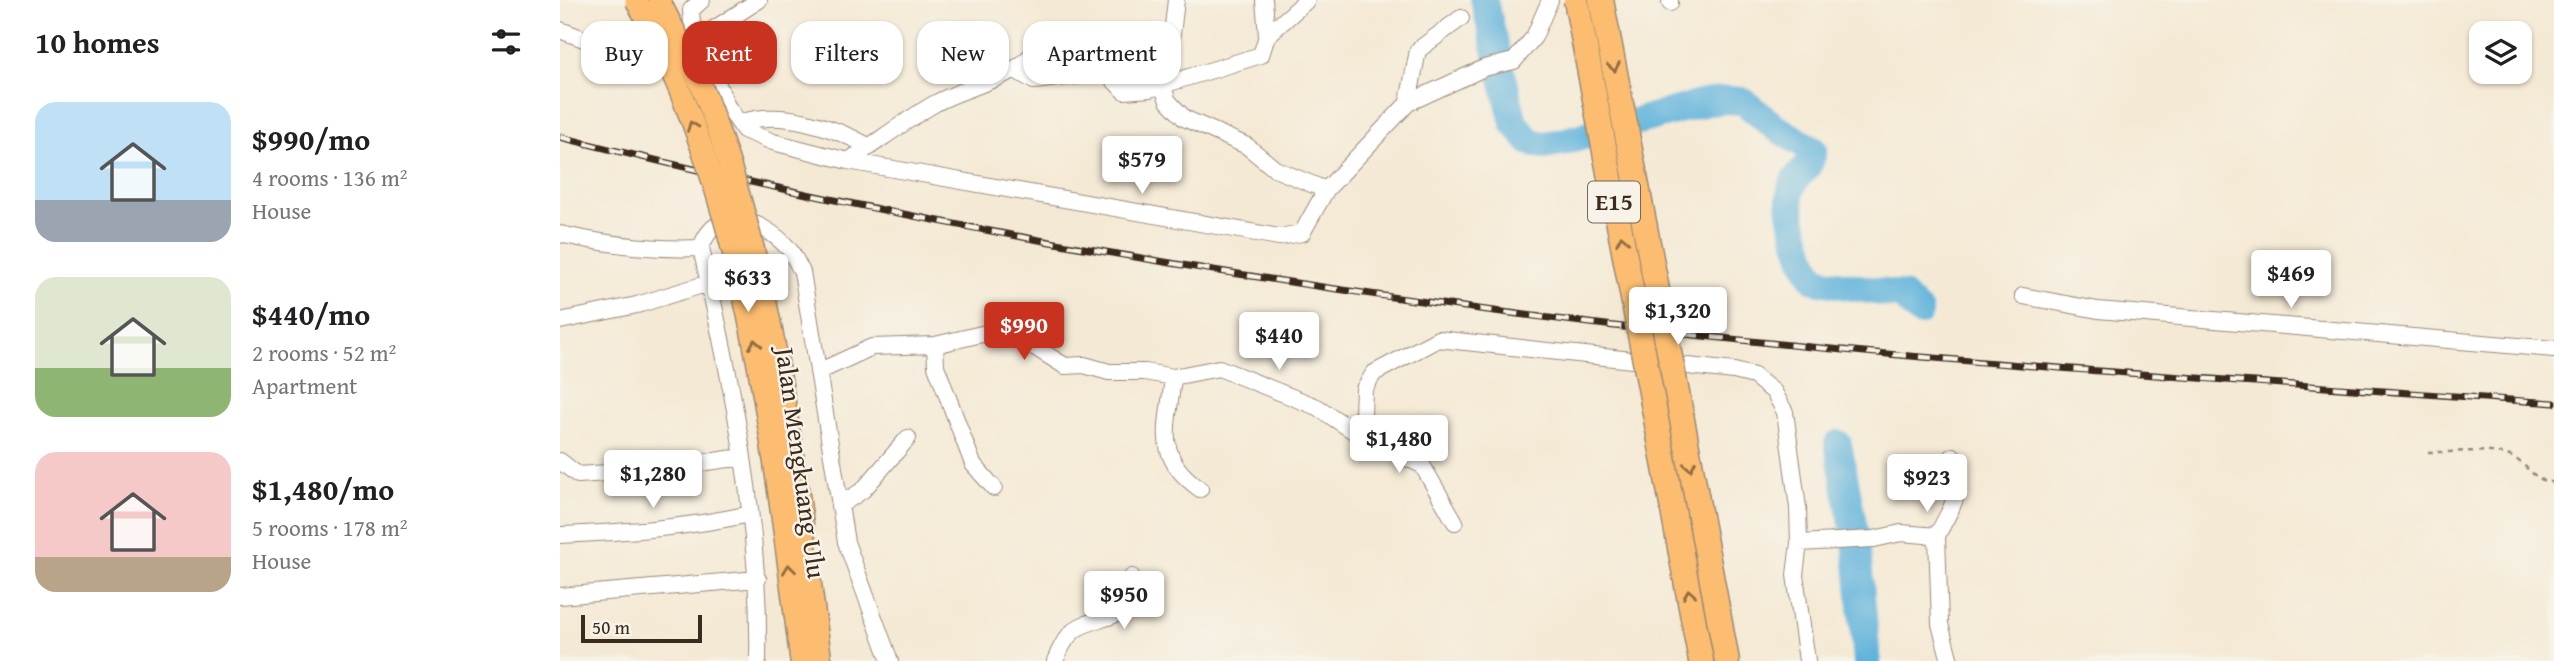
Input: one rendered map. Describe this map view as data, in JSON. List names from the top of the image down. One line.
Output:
{"streets":{"highway":["E15"],"main road":["Jalan Mengkuang Ulu"]},"scale_bar":"50 m","page":{"heading":"10 homes","chip":["Buy","Rent","Filters","New","Apartment"],"list":[{"name":"$990/mo","note":"4 rooms · 136 m² · House"},{"name":"$440/mo","note":"2 rooms · 52 m² · Apartment"},{"name":"$1,480/mo","note":"5 rooms · 178 m² · House"}],"price":["$579","$469","$633","$1,320","$990","$440","$1,480","$1,280","$923","$950"],"scale":"50 m"}}
